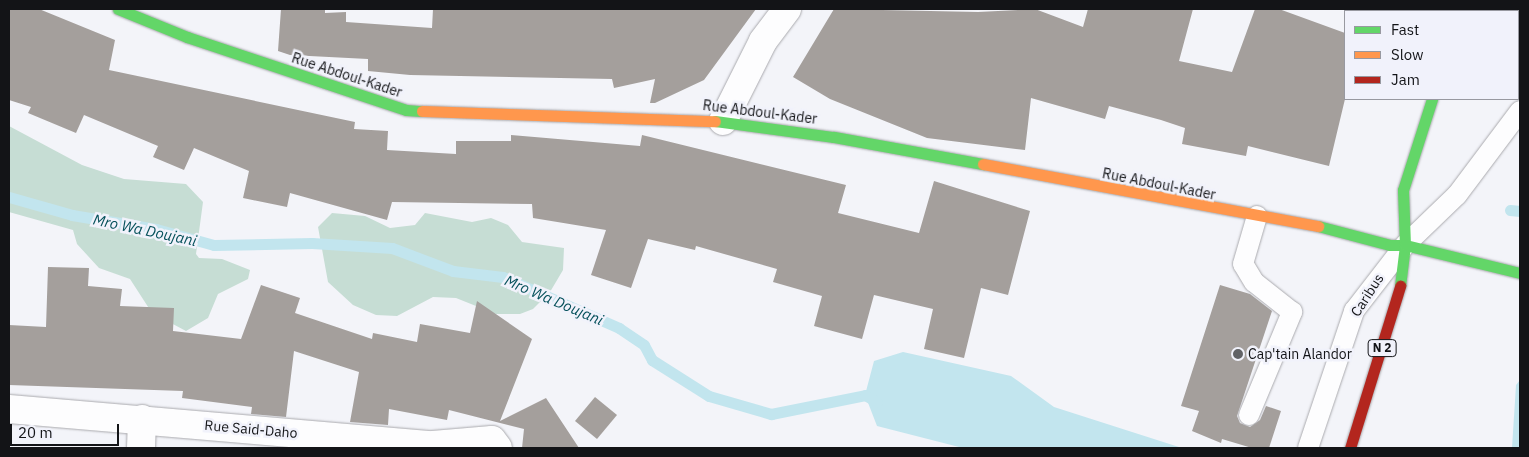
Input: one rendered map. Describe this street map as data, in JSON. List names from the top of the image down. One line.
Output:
{"streets":{"street":["Rue Abdoul-Kader","N 2","Rue Said-Daho"],"lane":["Caribus"]},"crossings":[["Rue Abdoul-Kader","Caribus"],["Rue Abdoul-Kader","N 2"],["Caribus","N 2"]],"water":["Mro Wa Doujani"],"places":["Cap'tain Alandor"],"legend":["Fast","Slow","Jam"],"scale_bar":"20 m"}
